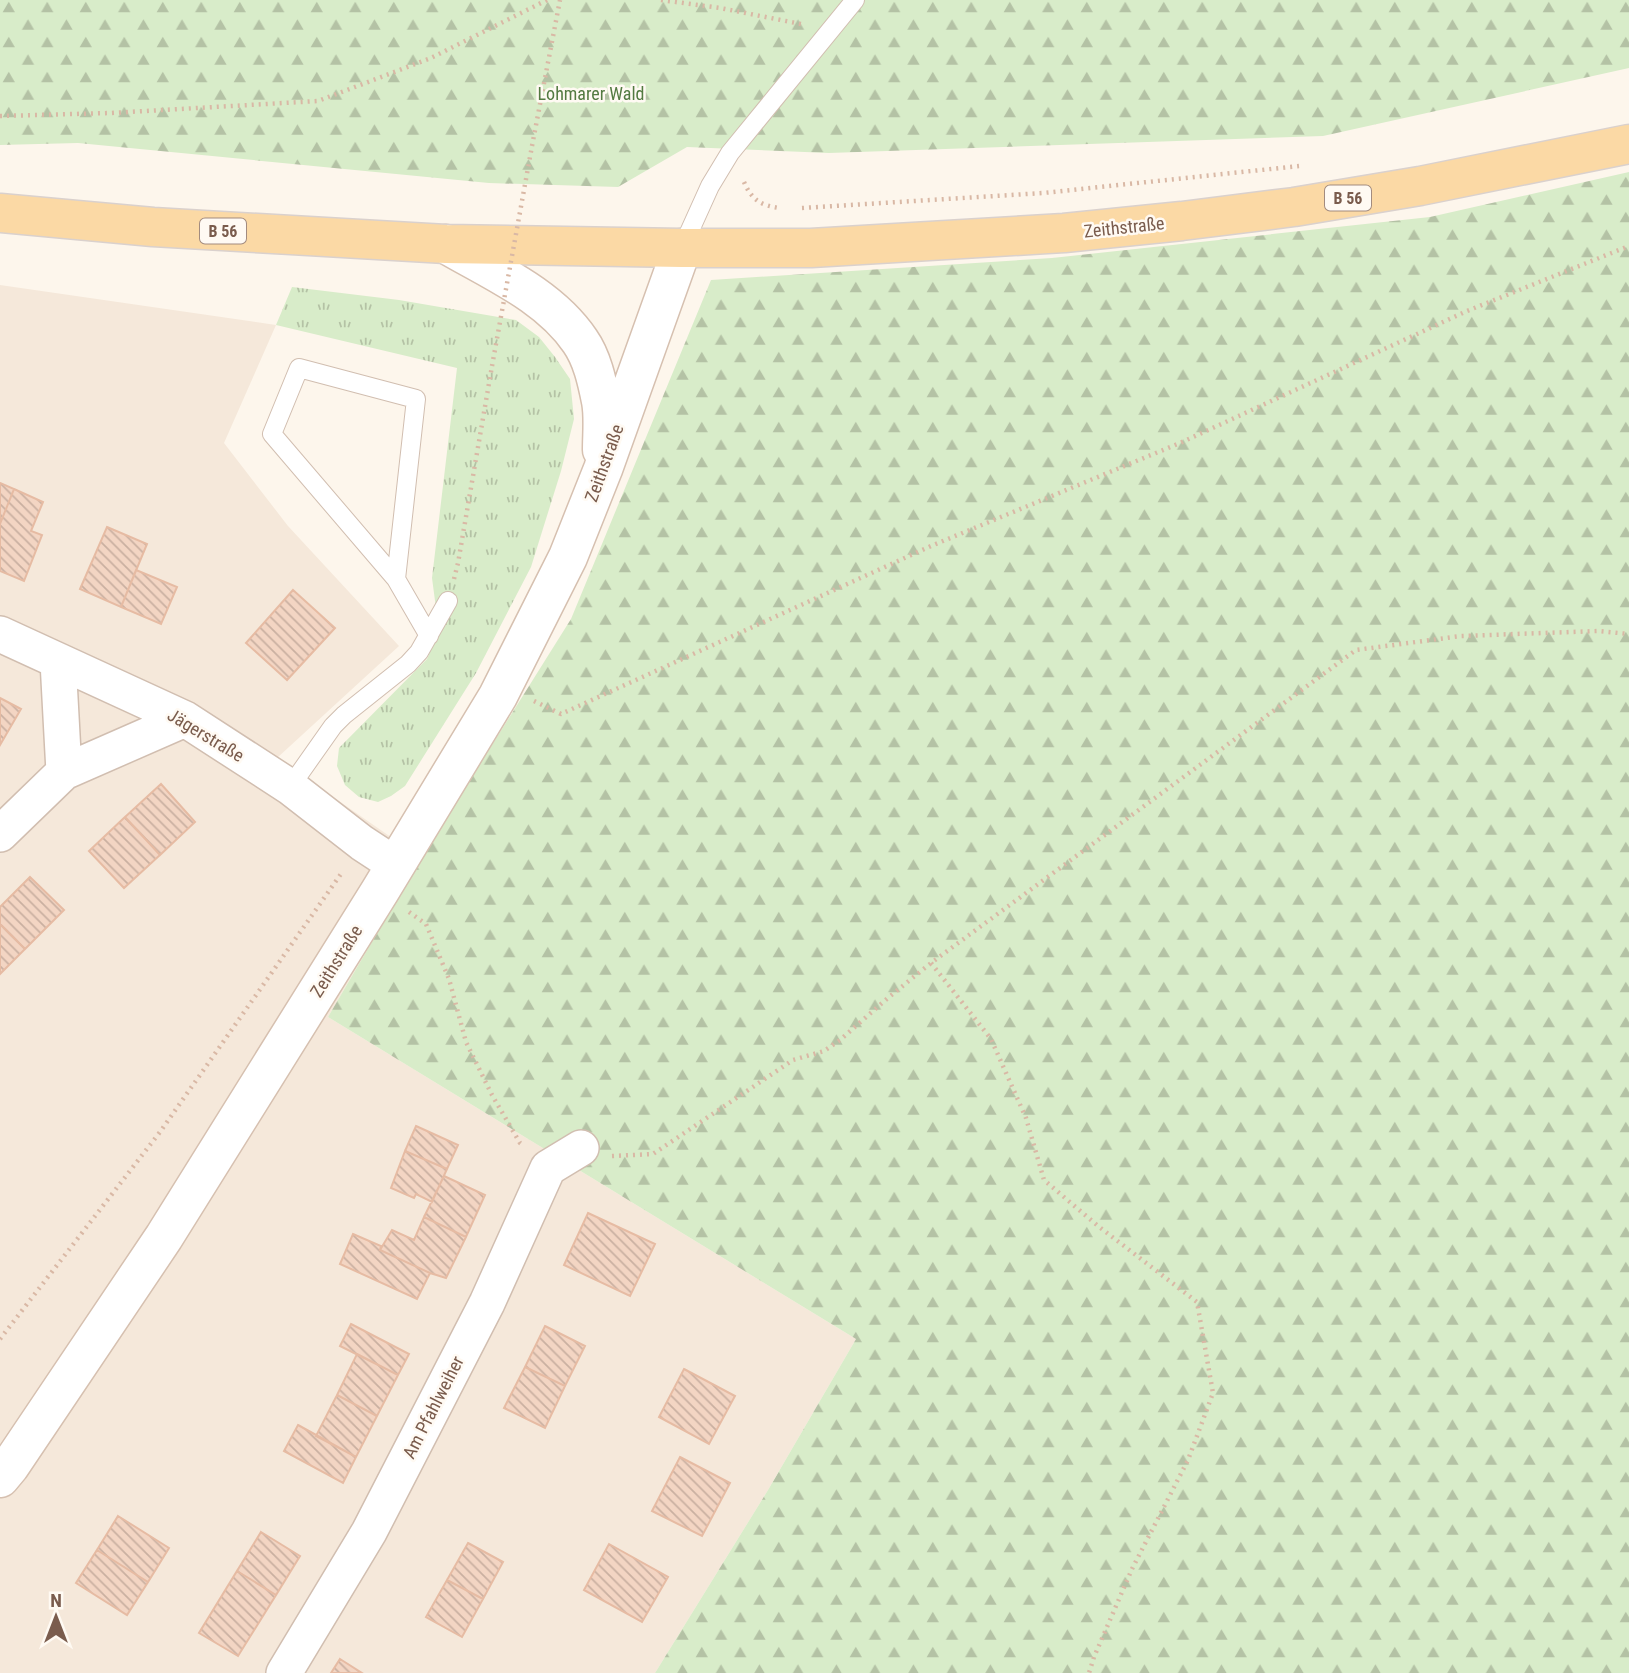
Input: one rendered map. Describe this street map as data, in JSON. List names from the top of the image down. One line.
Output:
{"streets":{"main road":["B 56","Zeithstraße"],"street":["Jägerstraße","Am Pfahlweiher"]},"crossings":[["B 56","Zeithstraße"],["Zeithstraße","Jägerstraße"]],"parks":["Lohmarer Wald"],"north":"top"}
